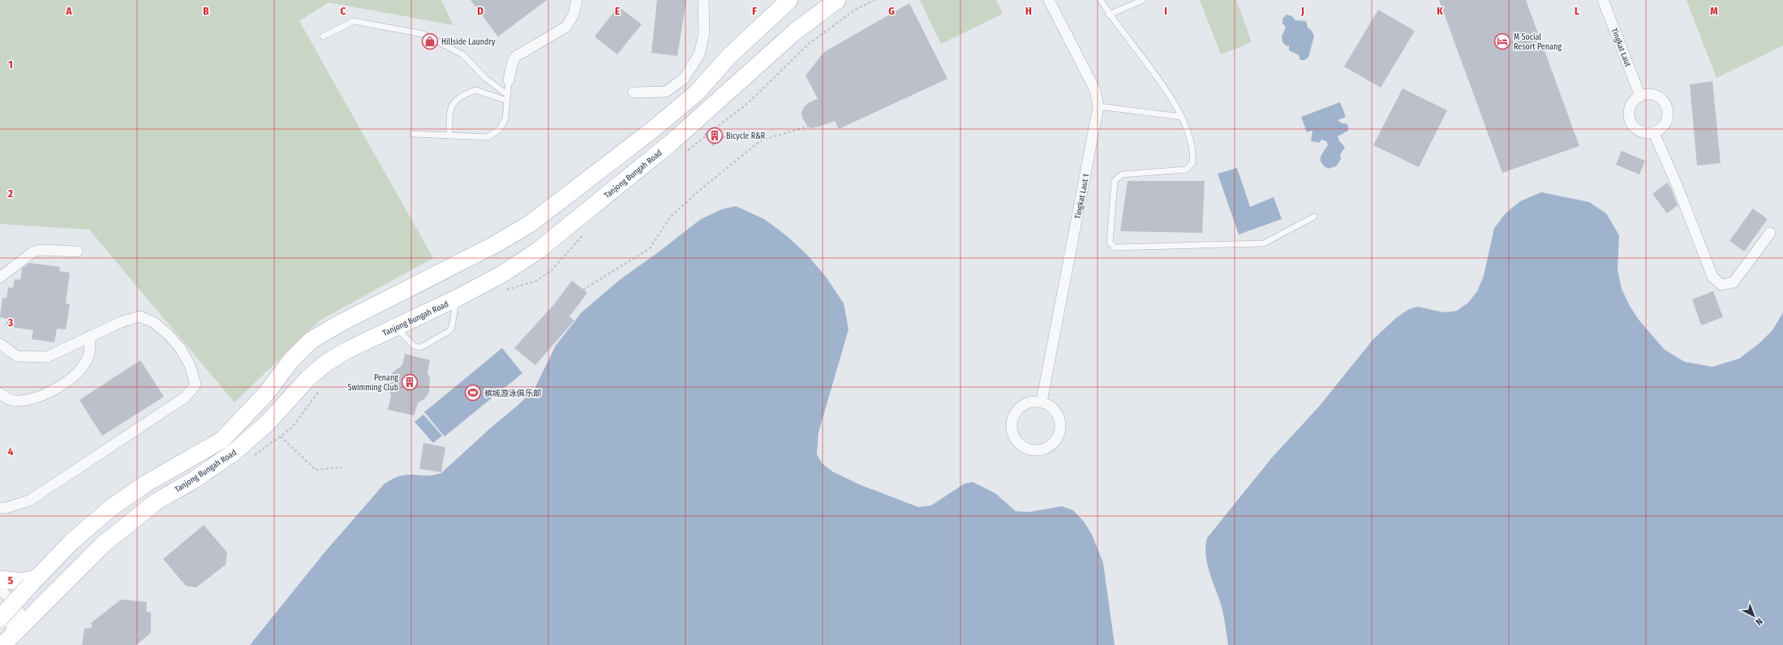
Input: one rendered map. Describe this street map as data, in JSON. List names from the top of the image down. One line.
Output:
{"streets":{"main road":["Tanjong Bungah Road"],"street":["Tingkat Laut","Tingkat Laut 1"]},"places":{"shop":["Hillside Laundry"],"hotel":["M Social Resort Penang"],"building":["Bicycle R&R","Penang Swimming Club"],"sports":["槟城游泳俱乐部"]},"north":"bottom right","grid":{"columns":["A","B","C","D","E","F","G","H","I","J","K","L","M"],"rows":["1","2","3","4","5"]}}
